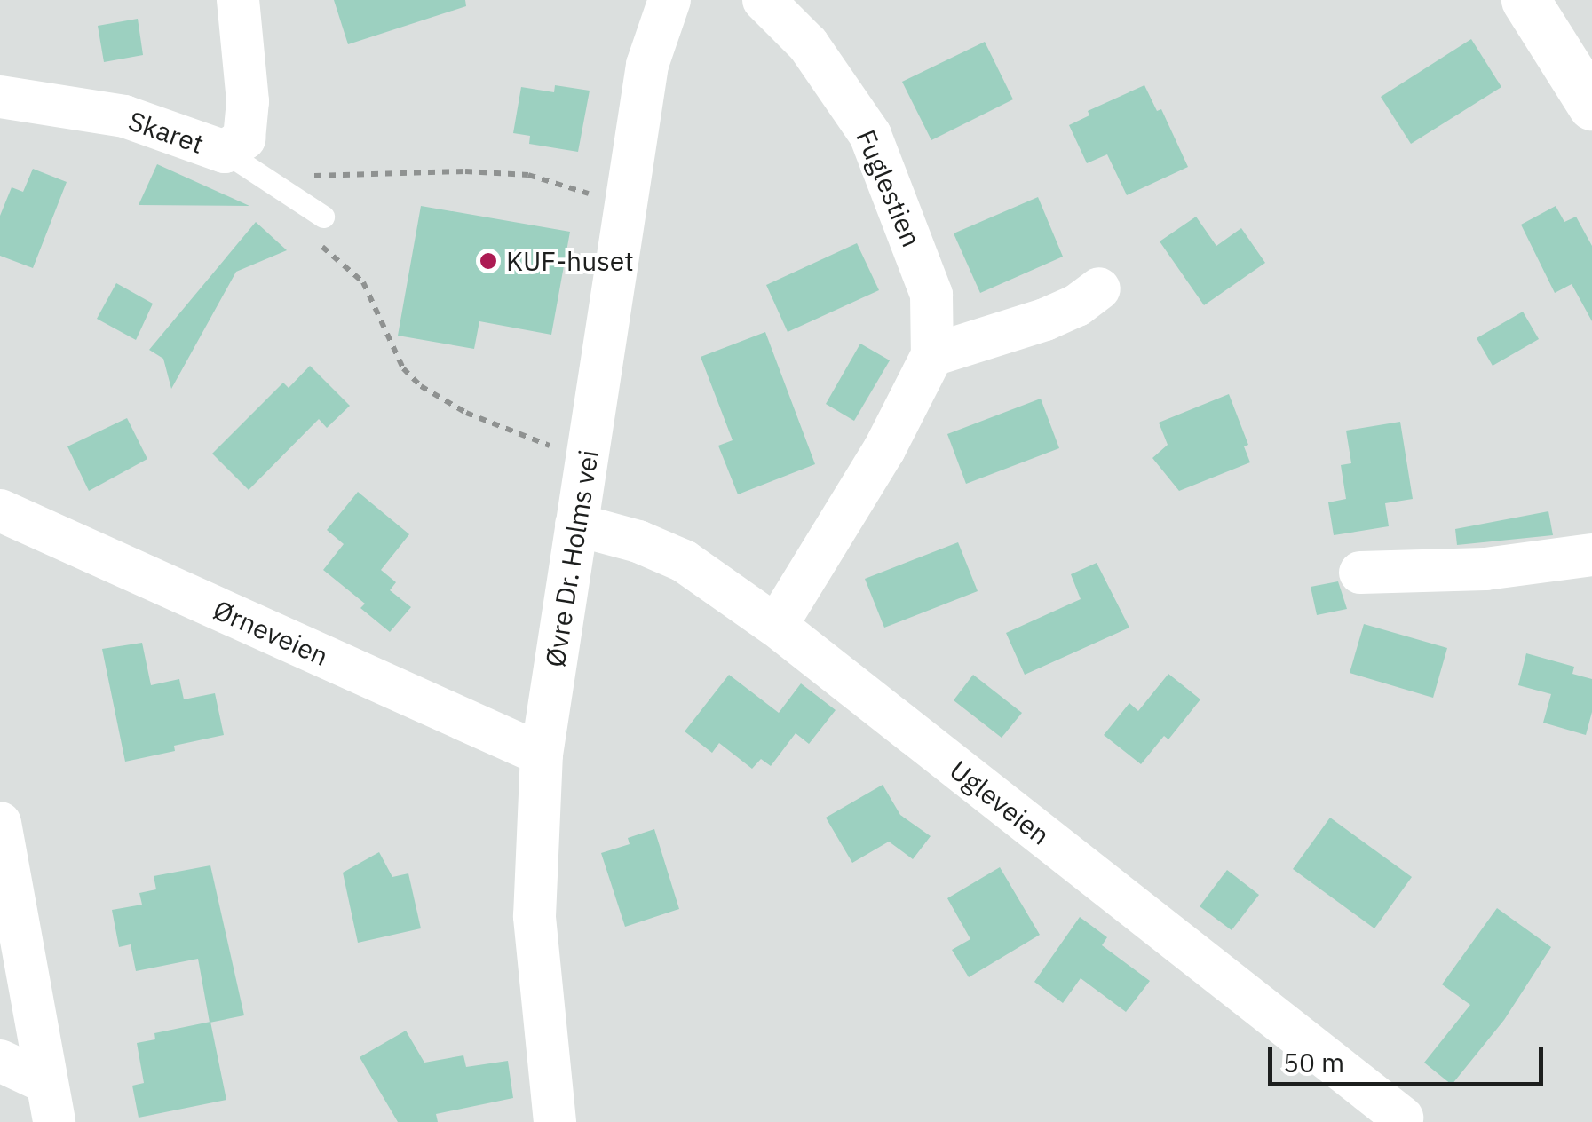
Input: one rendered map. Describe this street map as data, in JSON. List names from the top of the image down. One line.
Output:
{"streets":{"street":["Skaret","Fuglestien","Øvre Dr. Holms vei","Ørneveien","Ugleveien"]},"crossings":[["Fuglestien","Ugleveien"],["Øvre Dr. Holms vei","Ørneveien"],["Øvre Dr. Holms vei","Ugleveien"]],"places":["KUF-huset"],"scale_bar":"50 m"}
